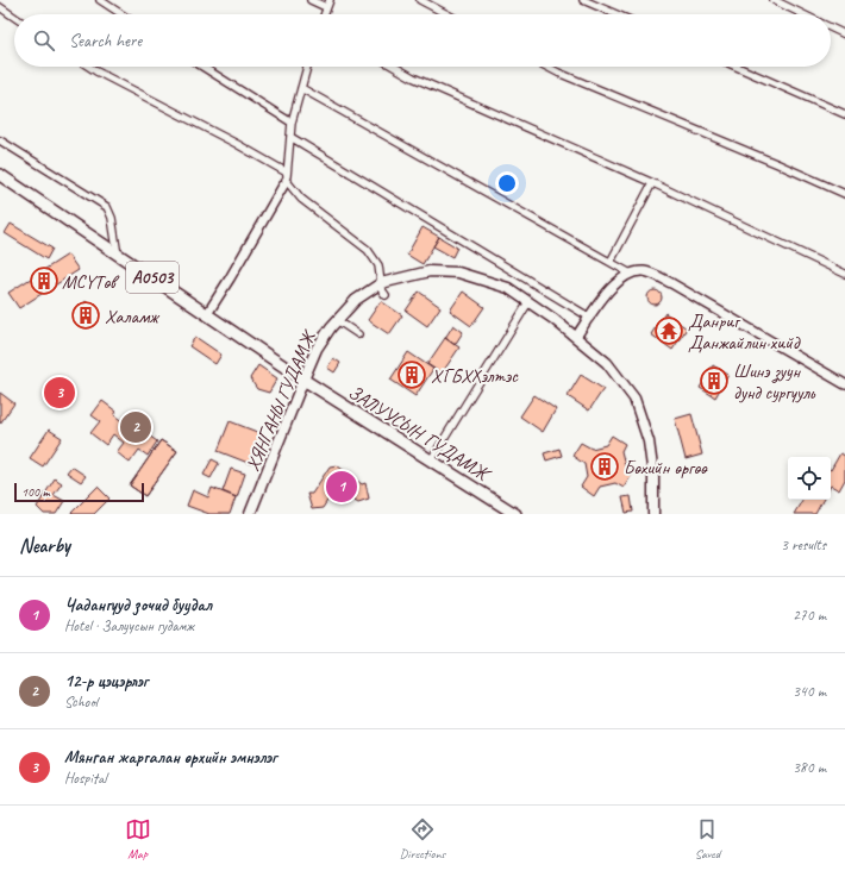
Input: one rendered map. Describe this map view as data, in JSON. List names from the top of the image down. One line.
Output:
{"streets":{"main road":["A0503","ХЯНГАНЫ ГУДАМЖ","ЗАЛУУСЫН ГУДАМЖ"]},"crossings":[["A0503","ХЯНГАНЫ ГУДАМЖ"],["A0503","ЗАЛУУСЫН ГУДАМЖ"],["ХЯНГАНЫ ГУДАМЖ","ЗАЛУУСЫН ГУДАМЖ"]],"places":{"building":["МСҮТөв","Халамж","ХГБХХэлтэс","Шинэ зуун дунд сургууль","Бөхийн өргөө"],"temple":["Данриг Данжайлин хийд"]},"scale_bar":"100 m","page":{"search":"Search here","pins":["3","2","1"],"scale":"100 m","heading":["Nearby","3 results"],"list":[{"mark":"1","name":"Чадангууд зочид буудал","note":"Hotel · Залуусын гудамж","value":"270 m"},{"mark":"2","name":"12-р цэцэрлэг","note":"School","value":"340 m"},{"mark":"3","name":"Мянган жаргалан өрхийн эмнэлэг","note":"Hospital","value":"380 m"}],"nav":["Map","Directions","Saved"]}}
